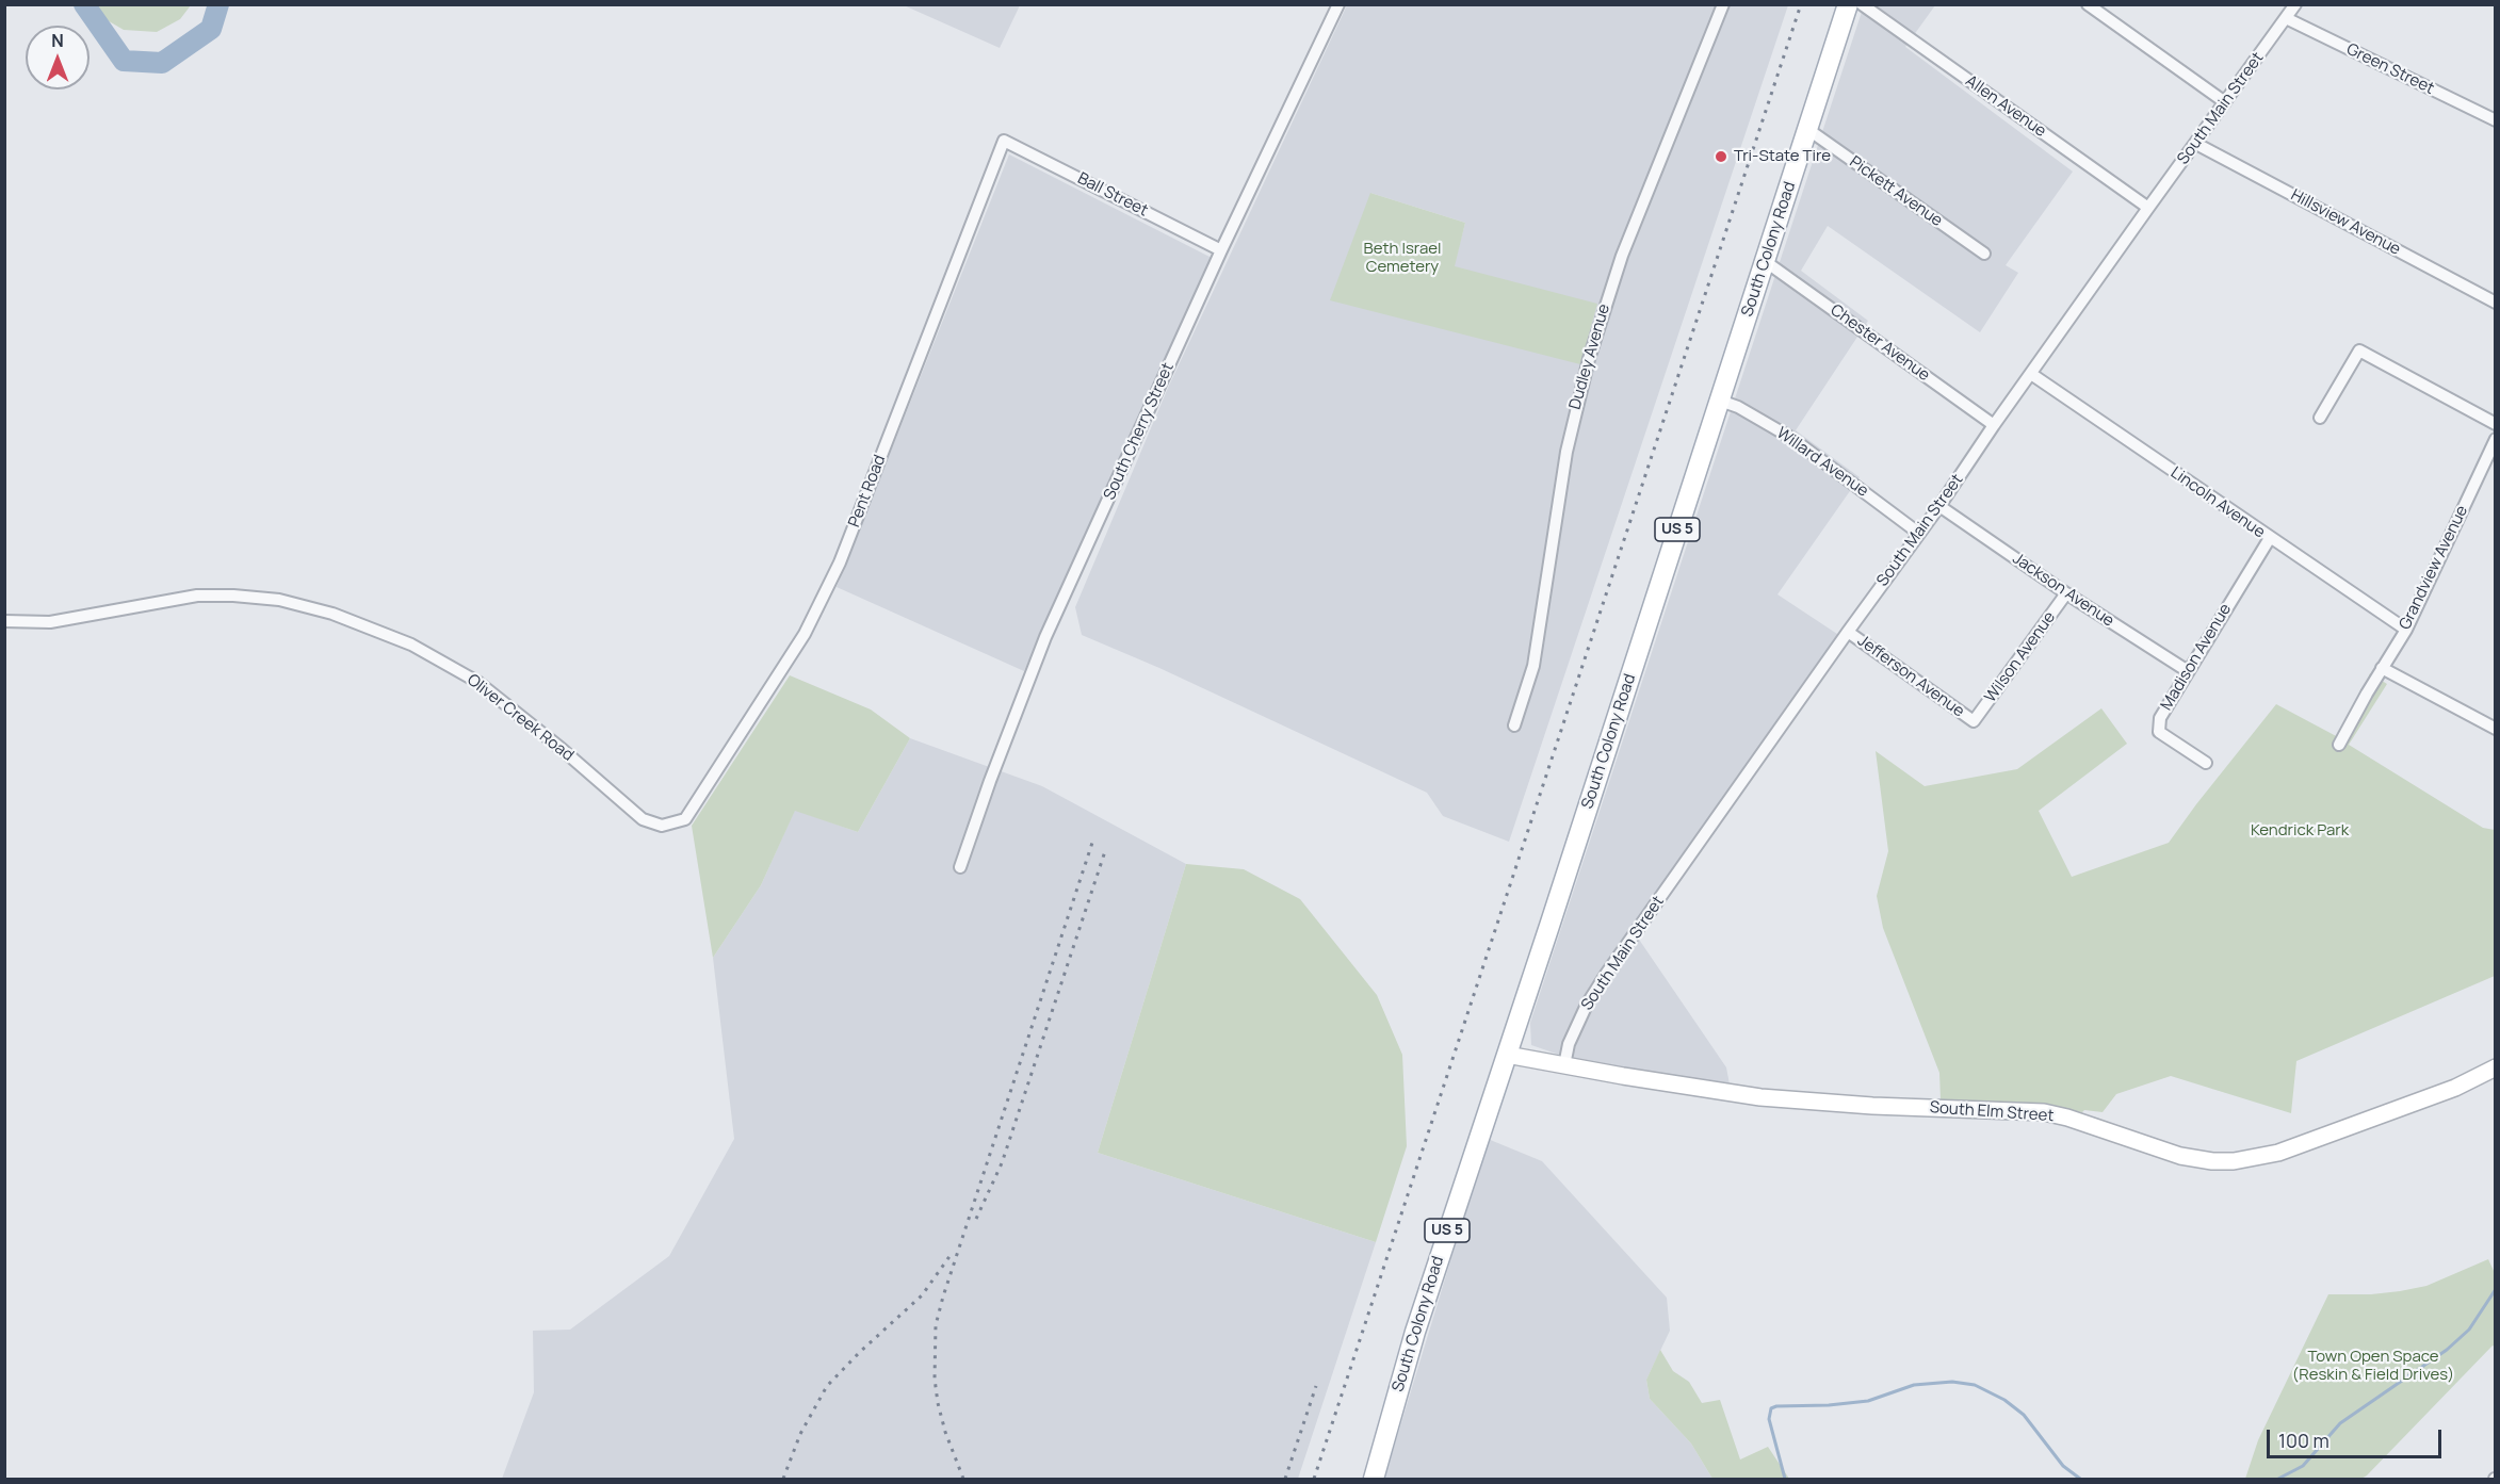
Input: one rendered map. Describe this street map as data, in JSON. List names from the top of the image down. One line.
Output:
{"streets":{"main road":["South Colony Road","US 5","South Elm Street"],"street":["Green Street","Allen Avenue","South Main Street","Pickett Avenue","Ball Street","Hillsview Avenue","Chester Avenue","Dudley Avenue","South Cherry Street","Willard Avenue","Pent Road","Lincoln Avenue","Grandview Avenue","Jackson Avenue","Wilson Avenue","Madison Avenue","Jefferson Avenue","Oliver Creek Road"]},"crossings":[["Green Street","South Main Street"],["Allen Avenue","South Main Street"],["South Main Street","Hillsview Avenue"],["South Main Street","Chester Avenue"],["South Main Street","Willard Avenue"],["South Main Street","Lincoln Avenue"],["South Main Street","Jackson Avenue"],["South Main Street","Jefferson Avenue"],["South Main Street","South Elm Street"],["Pickett Avenue","South Colony Road"],["Ball Street","South Cherry Street"],["Ball Street","Pent Road"],["South Colony Road","Chester Avenue"],["South Colony Road","Willard Avenue"],["South Colony Road","South Elm Street"],["Pent Road","Oliver Creek Road"],["Lincoln Avenue","Grandview Avenue"],["Lincoln Avenue","Madison Avenue"],["Jackson Avenue","Wilson Avenue"],["Jackson Avenue","Madison Avenue"],["Wilson Avenue","Jefferson Avenue"]],"parks":["Beth Israel Cemetery","Kendrick Park","Town Open Space (Reskin & Field Drives)"],"places":["Tri-State Tire"],"scale_bar":"100 m","north":"top"}
